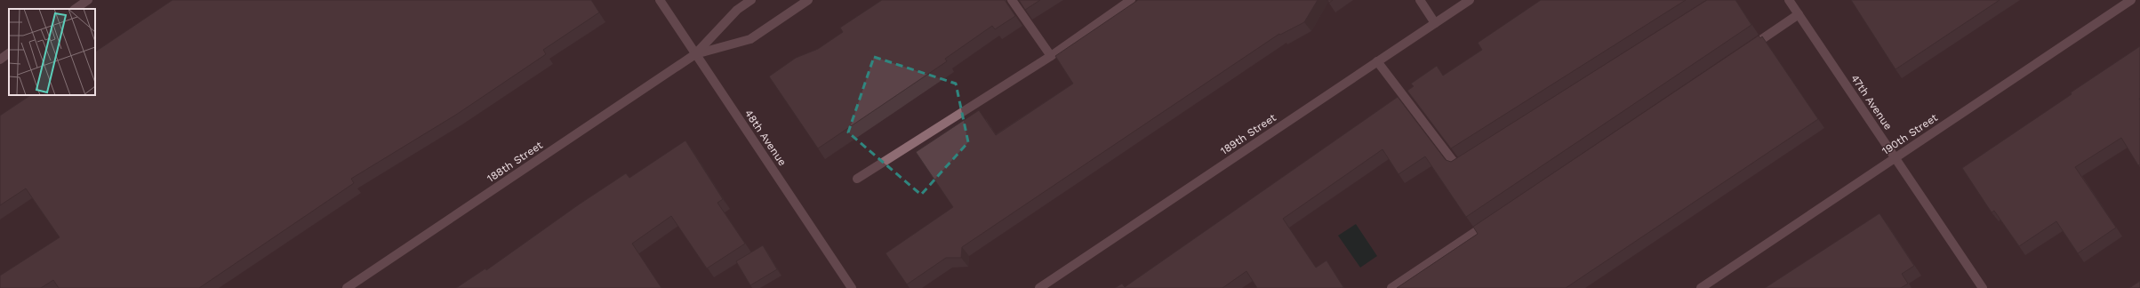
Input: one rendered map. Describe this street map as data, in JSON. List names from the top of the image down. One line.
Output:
{"streets":{"street":["47th Avenue","189th Street","190th Street","48th Avenue","188th Street"]},"crossings":[["47th Avenue","190th Street"],["48th Avenue","188th Street"]]}
